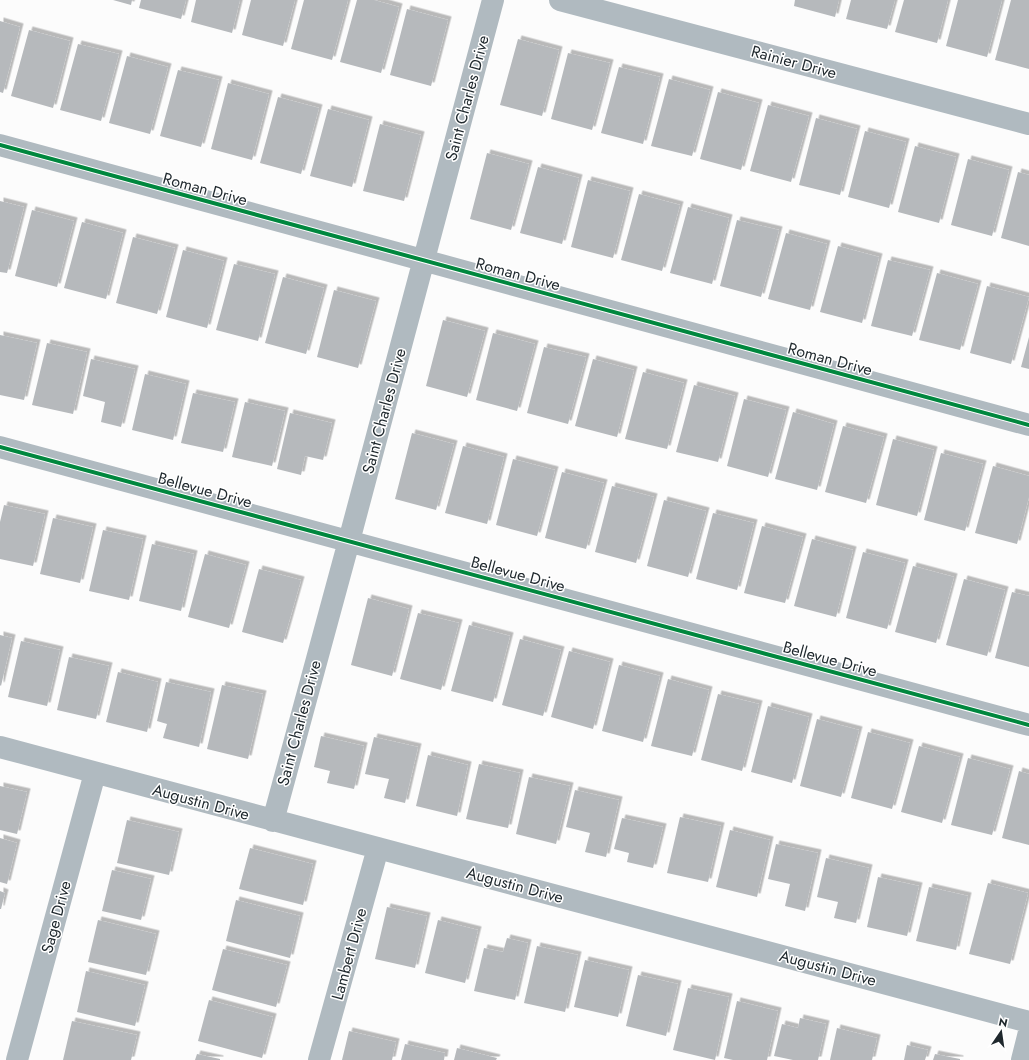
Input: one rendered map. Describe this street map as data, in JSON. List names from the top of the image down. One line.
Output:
{"streets":{"street":["Rainier Drive","Saint Charles Drive","Roman Drive","Bellevue Drive","Augustin Drive","Sage Drive","Lambert Drive"]},"crossings":[["Saint Charles Drive","Roman Drive"],["Saint Charles Drive","Bellevue Drive"],["Saint Charles Drive","Augustin Drive"],["Augustin Drive","Sage Drive"],["Augustin Drive","Lambert Drive"]],"north":"top"}
